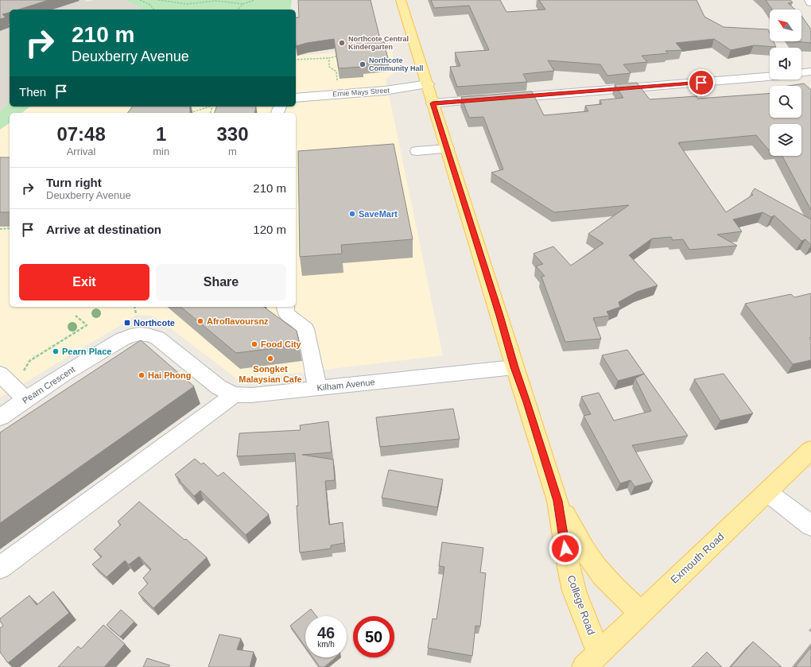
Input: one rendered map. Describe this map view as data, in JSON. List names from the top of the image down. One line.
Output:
{"streets":{"main road":["Exmouth Road","College Road"],"street":["Ernie Mays Street","Pearn Crescent","Kilham Avenue"]},"crossings":[["Ernie Mays Street","College Road"],["Pearn Crescent","Kilham Avenue"],["Kilham Avenue","College Road"],["Exmouth Road","College Road"]],"places":{"other":["Northcote Central Kindergarten","Northcote Community Hall","SaveMart","Afroflavoursnz","Food City","Pearn Place","Songket Malaysian Cafe","Hai Phong"],"transit":["Northcote"]},"north":"top left","page":{"turn":["210 m","Deuxberry Avenue"],"then":"Then","eta":["07:48","Arrival","1","min","330","m"],"list":[{"name":"Turn right","note":"Deuxberry Avenue","value":"210 m"},{"name":"Arrive at destination","value":"120 m"}],"buttons":["Exit","Share"],"speed":"46 km/h","limit":"50"}}
